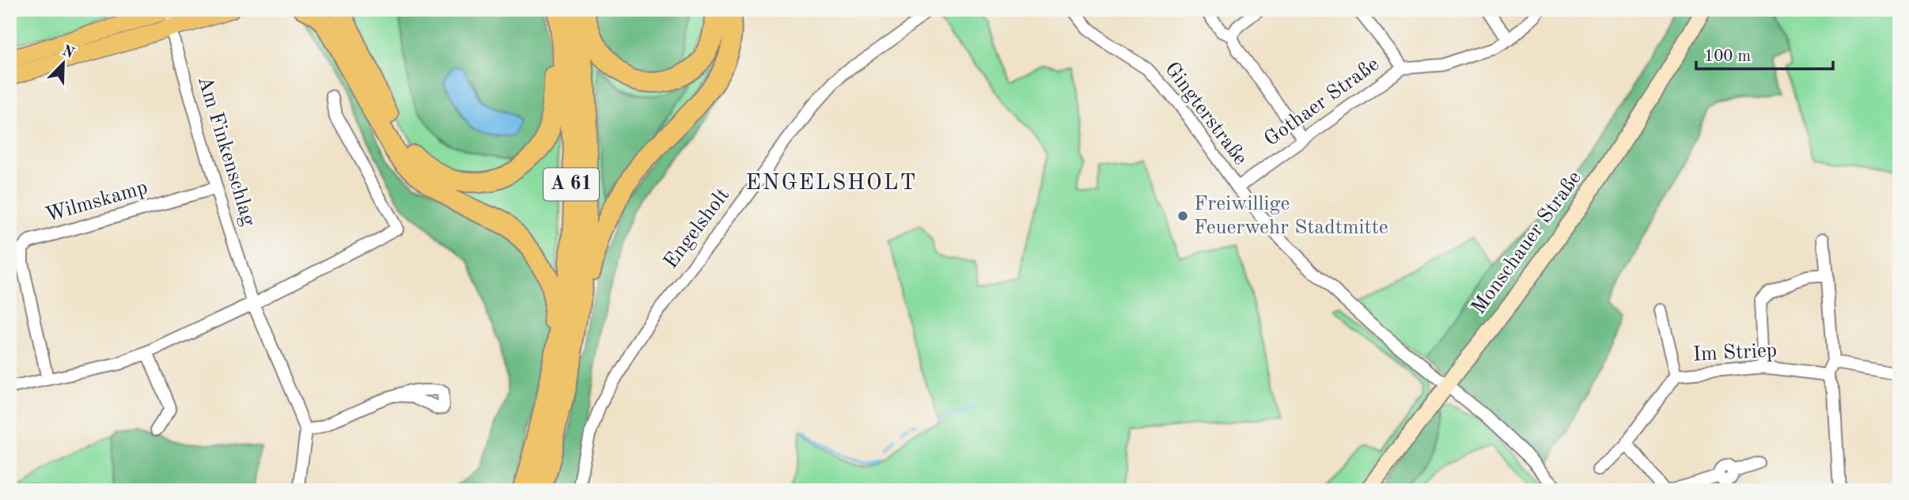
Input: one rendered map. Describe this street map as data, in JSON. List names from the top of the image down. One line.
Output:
{"streets":{"highway":["A 61"],"main road":["Monschauer Straße"],"street":["Gothaer Straße","Gingterstraße","Am Finkenschlag","Wilmskamp","Engelsholt","Im Striep"]},"crossings":[["Gothaer Straße","Gingterstraße"],["Gingterstraße","Monschauer Straße"],["Am Finkenschlag","Wilmskamp"]],"districts":["ENGELSHOLT"],"places":["Freiwillige Feuerwehr Stadtmitte"],"scale_bar":"100 m","north":"top right"}
